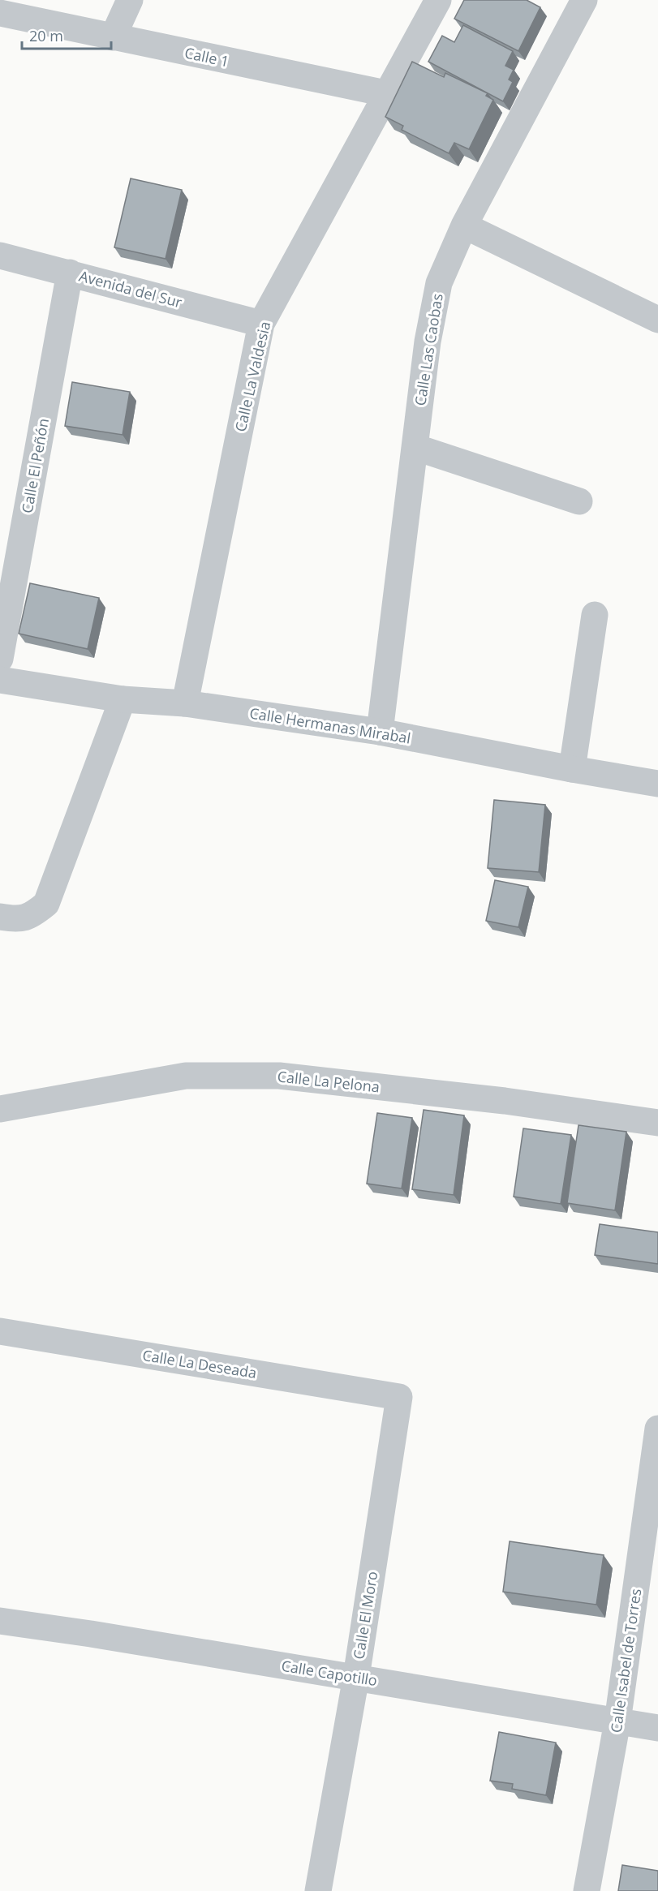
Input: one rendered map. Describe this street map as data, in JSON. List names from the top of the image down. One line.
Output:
{"streets":{"street":["Calle 1","Avenida del Sur","Calle Las Caobas","Calle La Valdesia","Calle El Peñón","Calle Hermanas Mirabal","Calle La Pelona","Calle La Deseada","Calle El Moro","Calle Isabel de Torres","Calle Capotillo"]},"crossings":[["Calle 1","Calle La Valdesia"],["Avenida del Sur","Calle La Valdesia"],["Avenida del Sur","Calle El Peñón"],["Calle Las Caobas","Calle Hermanas Mirabal"],["Calle La Valdesia","Calle Hermanas Mirabal"],["Calle La Deseada","Calle El Moro"],["Calle El Moro","Calle Capotillo"],["Calle Isabel de Torres","Calle Capotillo"]],"scale_bar":"20 m"}
